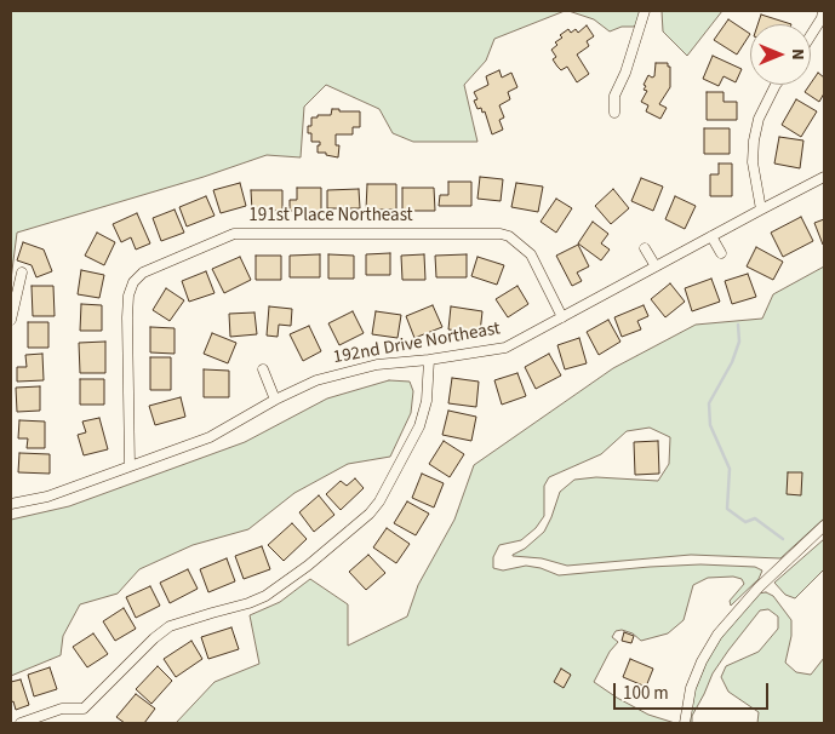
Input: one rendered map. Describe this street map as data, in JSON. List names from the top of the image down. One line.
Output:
{"streets":{"street":["191st Place Northeast","192nd Drive Northeast"]},"crossings":[["191st Place Northeast","192nd Drive Northeast"]],"scale_bar":"100 m","north":"right"}
